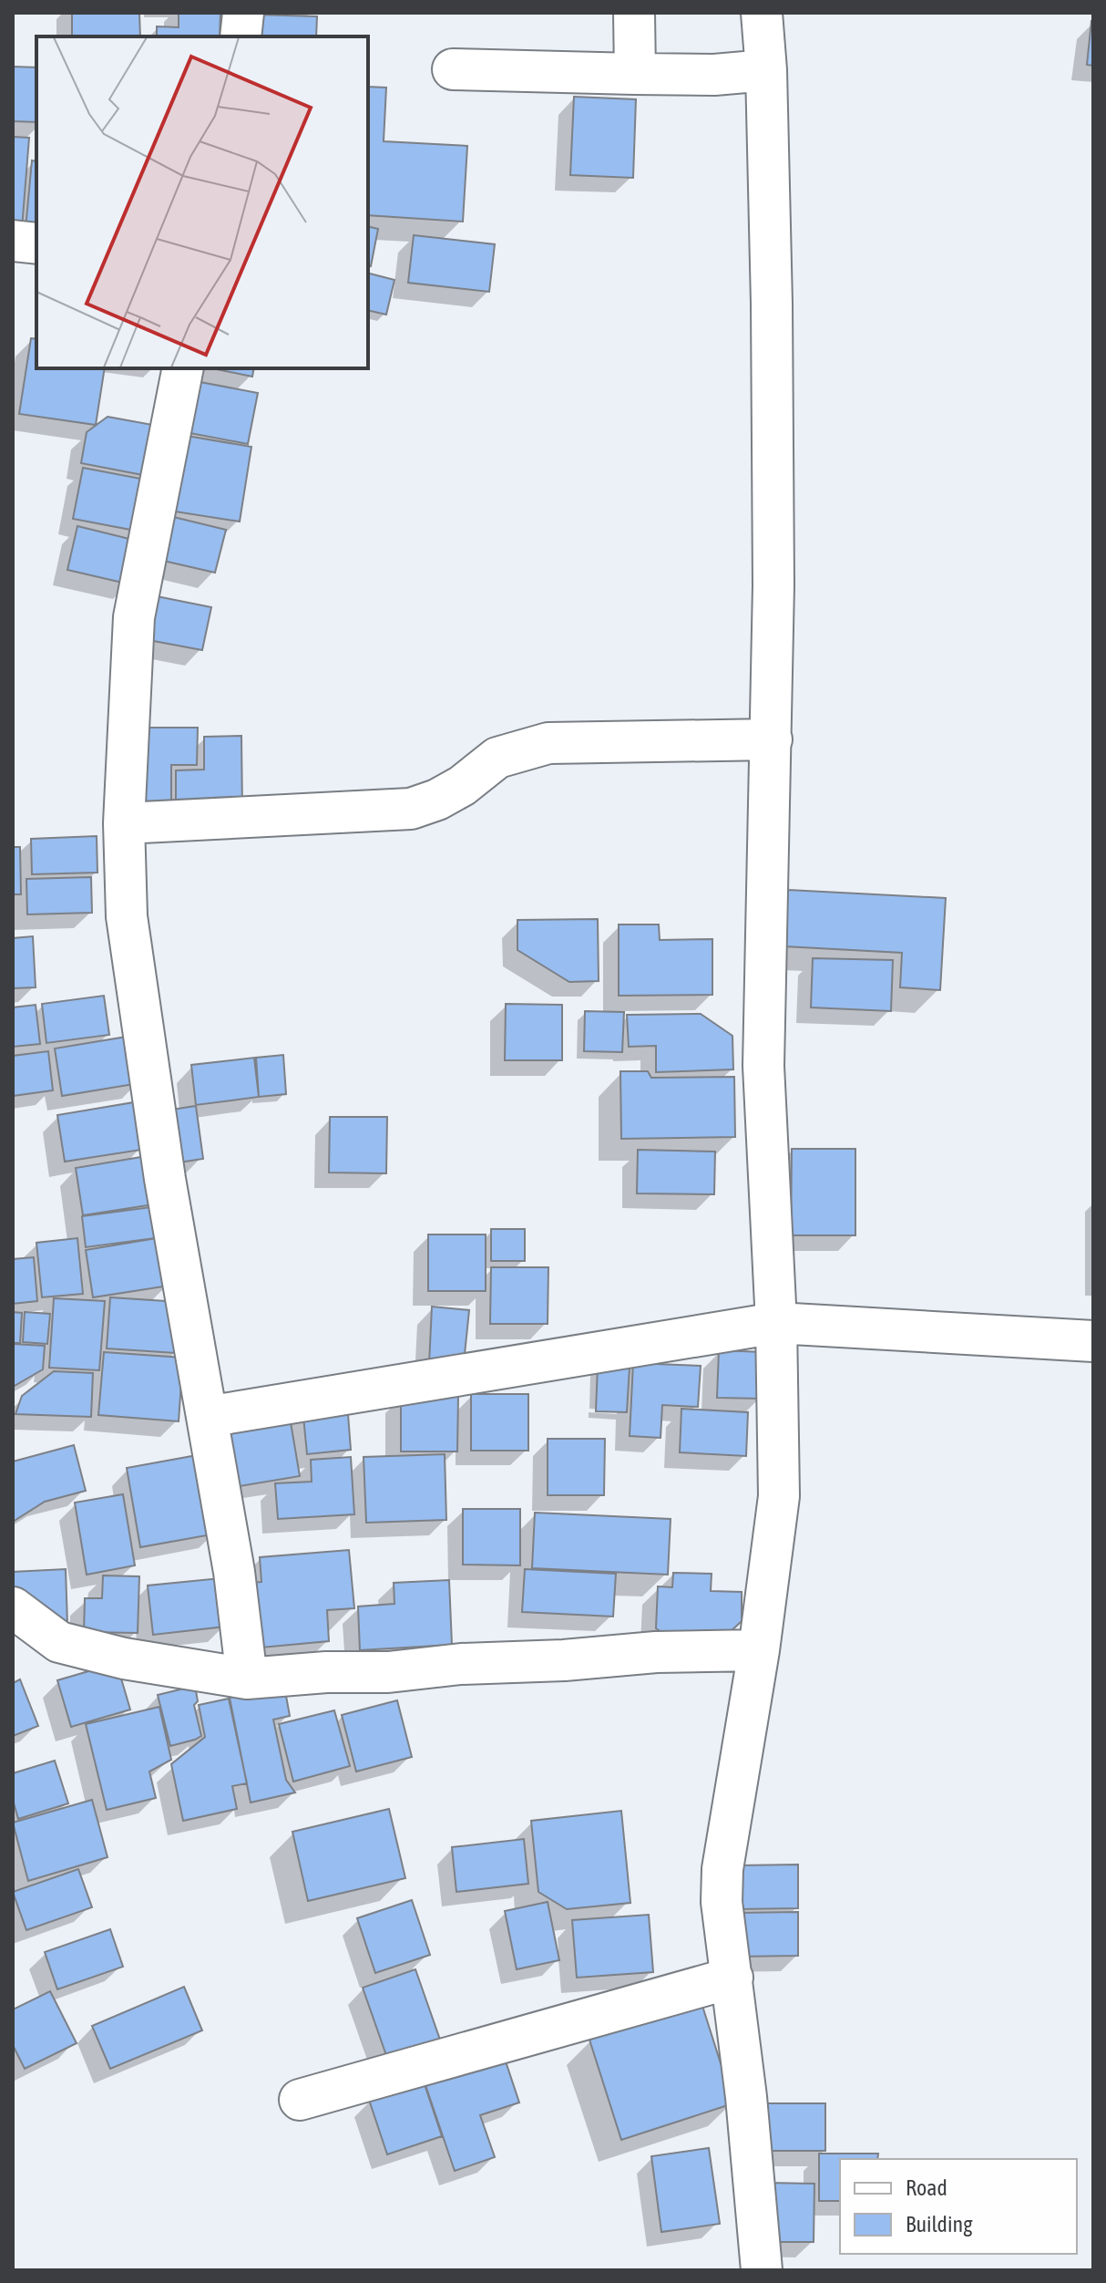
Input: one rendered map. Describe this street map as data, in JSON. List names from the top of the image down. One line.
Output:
{"legend":["Road","Building"]}
